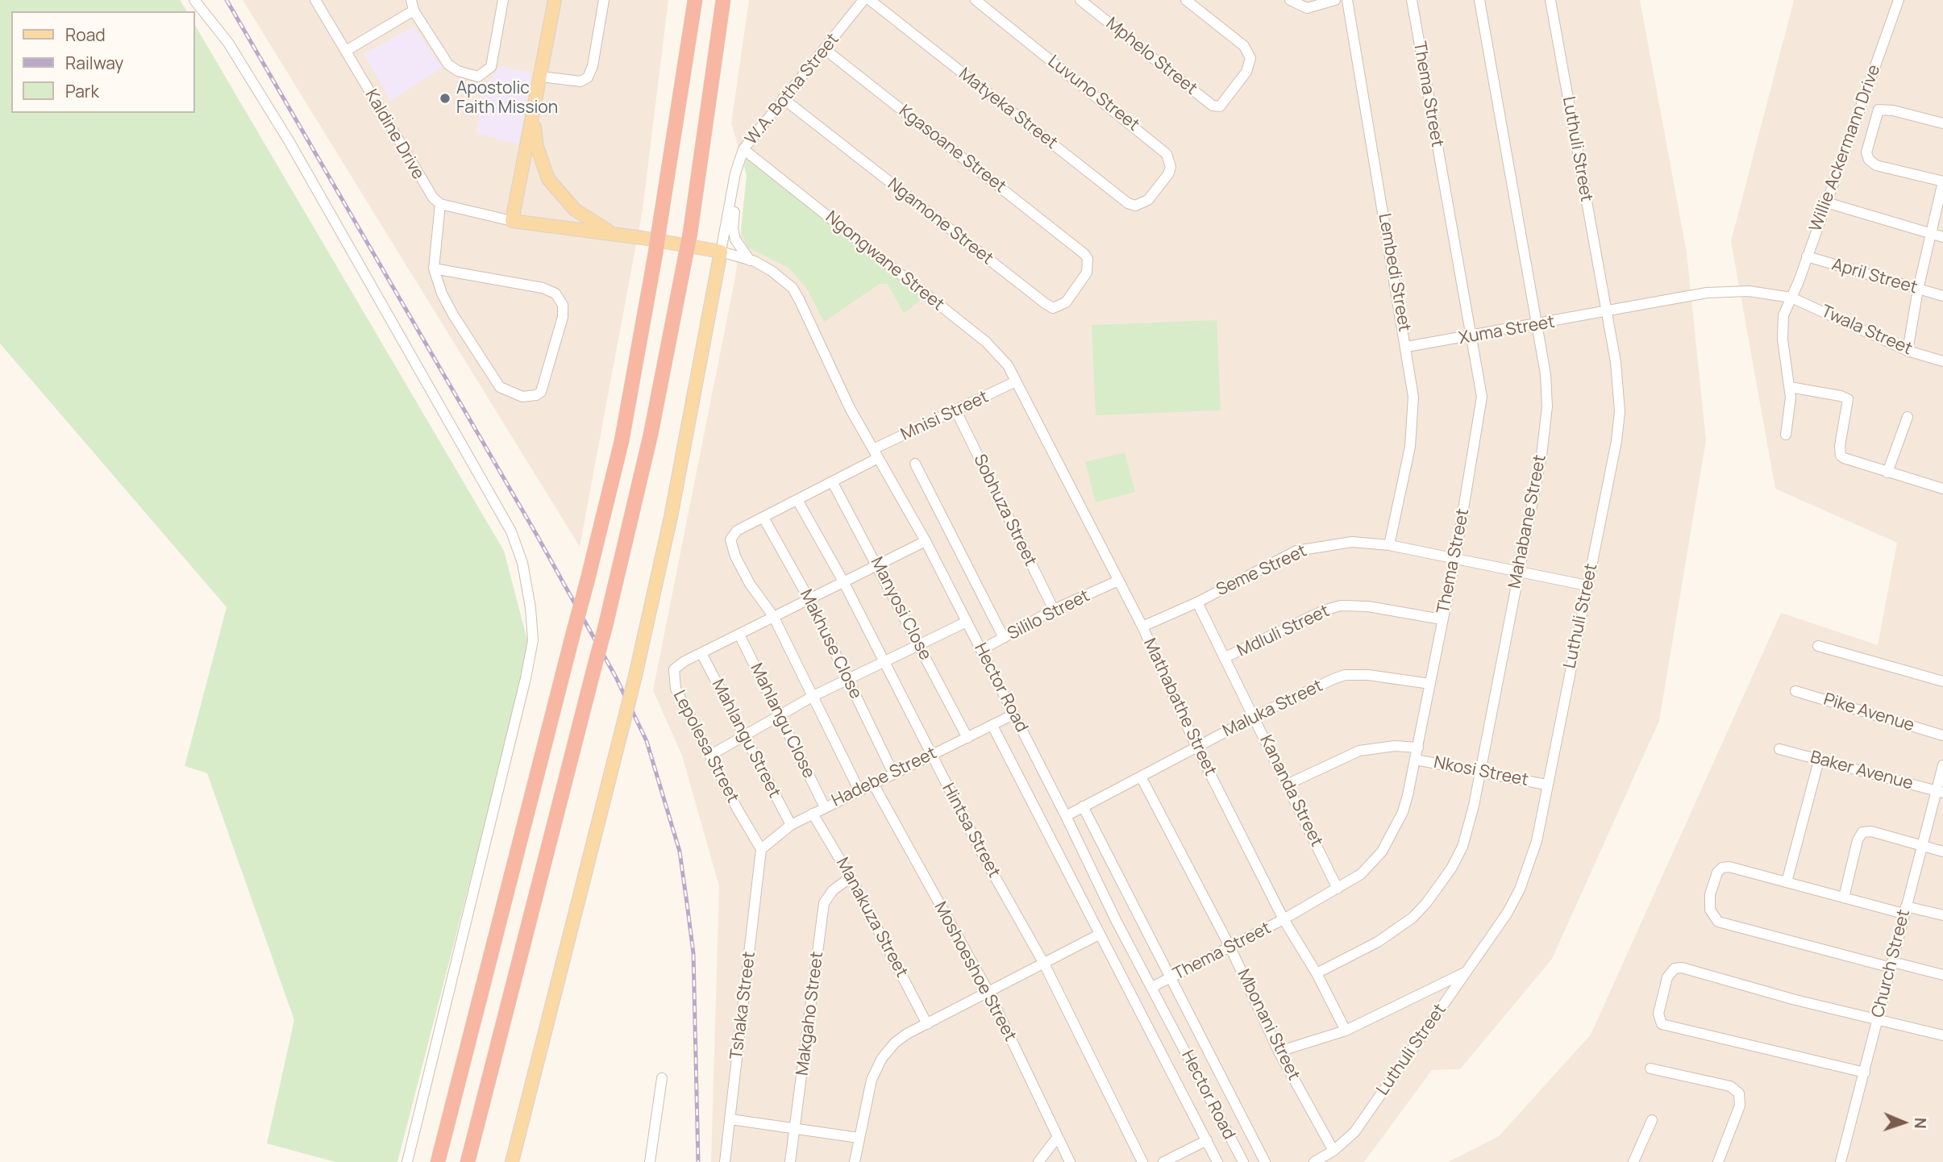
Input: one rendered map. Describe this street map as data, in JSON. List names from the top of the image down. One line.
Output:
{"streets":{"street":["Mphelo Street","W.A. Botha Street","Luvuno Street","Thema Street","Matyeka Street","Kaldine Drive","Willie Ackermann Drive","Kgasoane Street","Luthuli Street","Ngamone Street","Ngongwane Street","Lembedi Street","April Street","Xuma Street","Twala Street","Mnisi Street","Sobhuza Street","Mahabane Street","Seme Street","Manyosi Close","Sililo Street","Mdluli Street","Makhuse Close","Hector Road","Mathabathe Street","Maluka Street","Pike Avenue","Mahlangu Close","Mahlangu Street","Lepolesa Street","Baker Avenue","Nkosi Street","Hadebe Street","Kananda Street","Hintsa Street","Manakuza Street","Church Street","Moshoeshoe Street","Tshaka Street","Makgaho Street","Mbonani Street"]},"crossings":[["W.A. Botha Street","Kgasoane Street"],["W.A. Botha Street","Ngamone Street"],["W.A. Botha Street","Ngongwane Street"],["W.A. Botha Street","Hector Road"],["Luvuno Street","Matyeka Street"],["Thema Street","Xuma Street"],["Thema Street","Seme Street"],["Thema Street","Mdluli Street"],["Thema Street","Hector Road"],["Thema Street","Mathabathe Street"],["Thema Street","Maluka Street"],["Thema Street","Nkosi Street"],["Thema Street","Kananda Street"],["Thema Street","Mbonani Street"],["Willie Ackermann Drive","April Street"],["Willie Ackermann Drive","Twala Street"],["Kgasoane Street","Ngamone Street"],["Luthuli Street","Xuma Street"],["Luthuli Street","Seme Street"],["Luthuli Street","Nkosi Street"],["Luthuli Street","Mbonani Street"],["Ngongwane Street","Mnisi Street"],["Ngongwane Street","Mathabathe Street"],["Lembedi Street","Xuma Street"],["Lembedi Street","Seme Street"],["Xuma Street","Mahabane Street"],["Mnisi Street","Sobhuza Street"],["Mnisi Street","Hector Road"],["Mnisi Street","Mathabathe Street"],["Sobhuza Street","Sililo Street"],["Mahabane Street","Seme Street"],["Mahabane Street","Mathabathe Street"],["Mahabane Street","Nkosi Street"],["Seme Street","Mathabathe Street"],["Seme Street","Kananda Street"],["Manyosi Close","Lepolesa Street"],["Manyosi Close","Hadebe Street"],["Sililo Street","Hector Road"],["Sililo Street","Mathabathe Street"],["Mdluli Street","Kananda Street"],["Makhuse Close","Lepolesa Street"],["Makhuse Close","Hadebe Street"],["Hector Road","Maluka Street"],["Hector Road","Lepolesa Street"],["Hector Road","Hadebe Street"],["Mathabathe Street","Maluka Street"],["Maluka Street","Kananda Street"],["Maluka Street","Mbonani Street"],["Mahlangu Close","Lepolesa Street"],["Mahlangu Close","Hadebe Street"],["Mahlangu Street","Lepolesa Street"],["Mahlangu Street","Hadebe Street"],["Lepolesa Street","Hadebe Street"],["Lepolesa Street","Hintsa Street"],["Lepolesa Street","Tshaka Street"],["Baker Avenue","Church Street"],["Nkosi Street","Kananda Street"],["Hadebe Street","Hintsa Street"],["Hadebe Street","Manakuza Street"],["Hadebe Street","Moshoeshoe Street"],["Hadebe Street","Tshaka Street"],["Manakuza Street","Makgaho Street"]],"places":["Apostolic Faith Mission"],"legend":["Road","Railway","Park"],"north":"right"}
